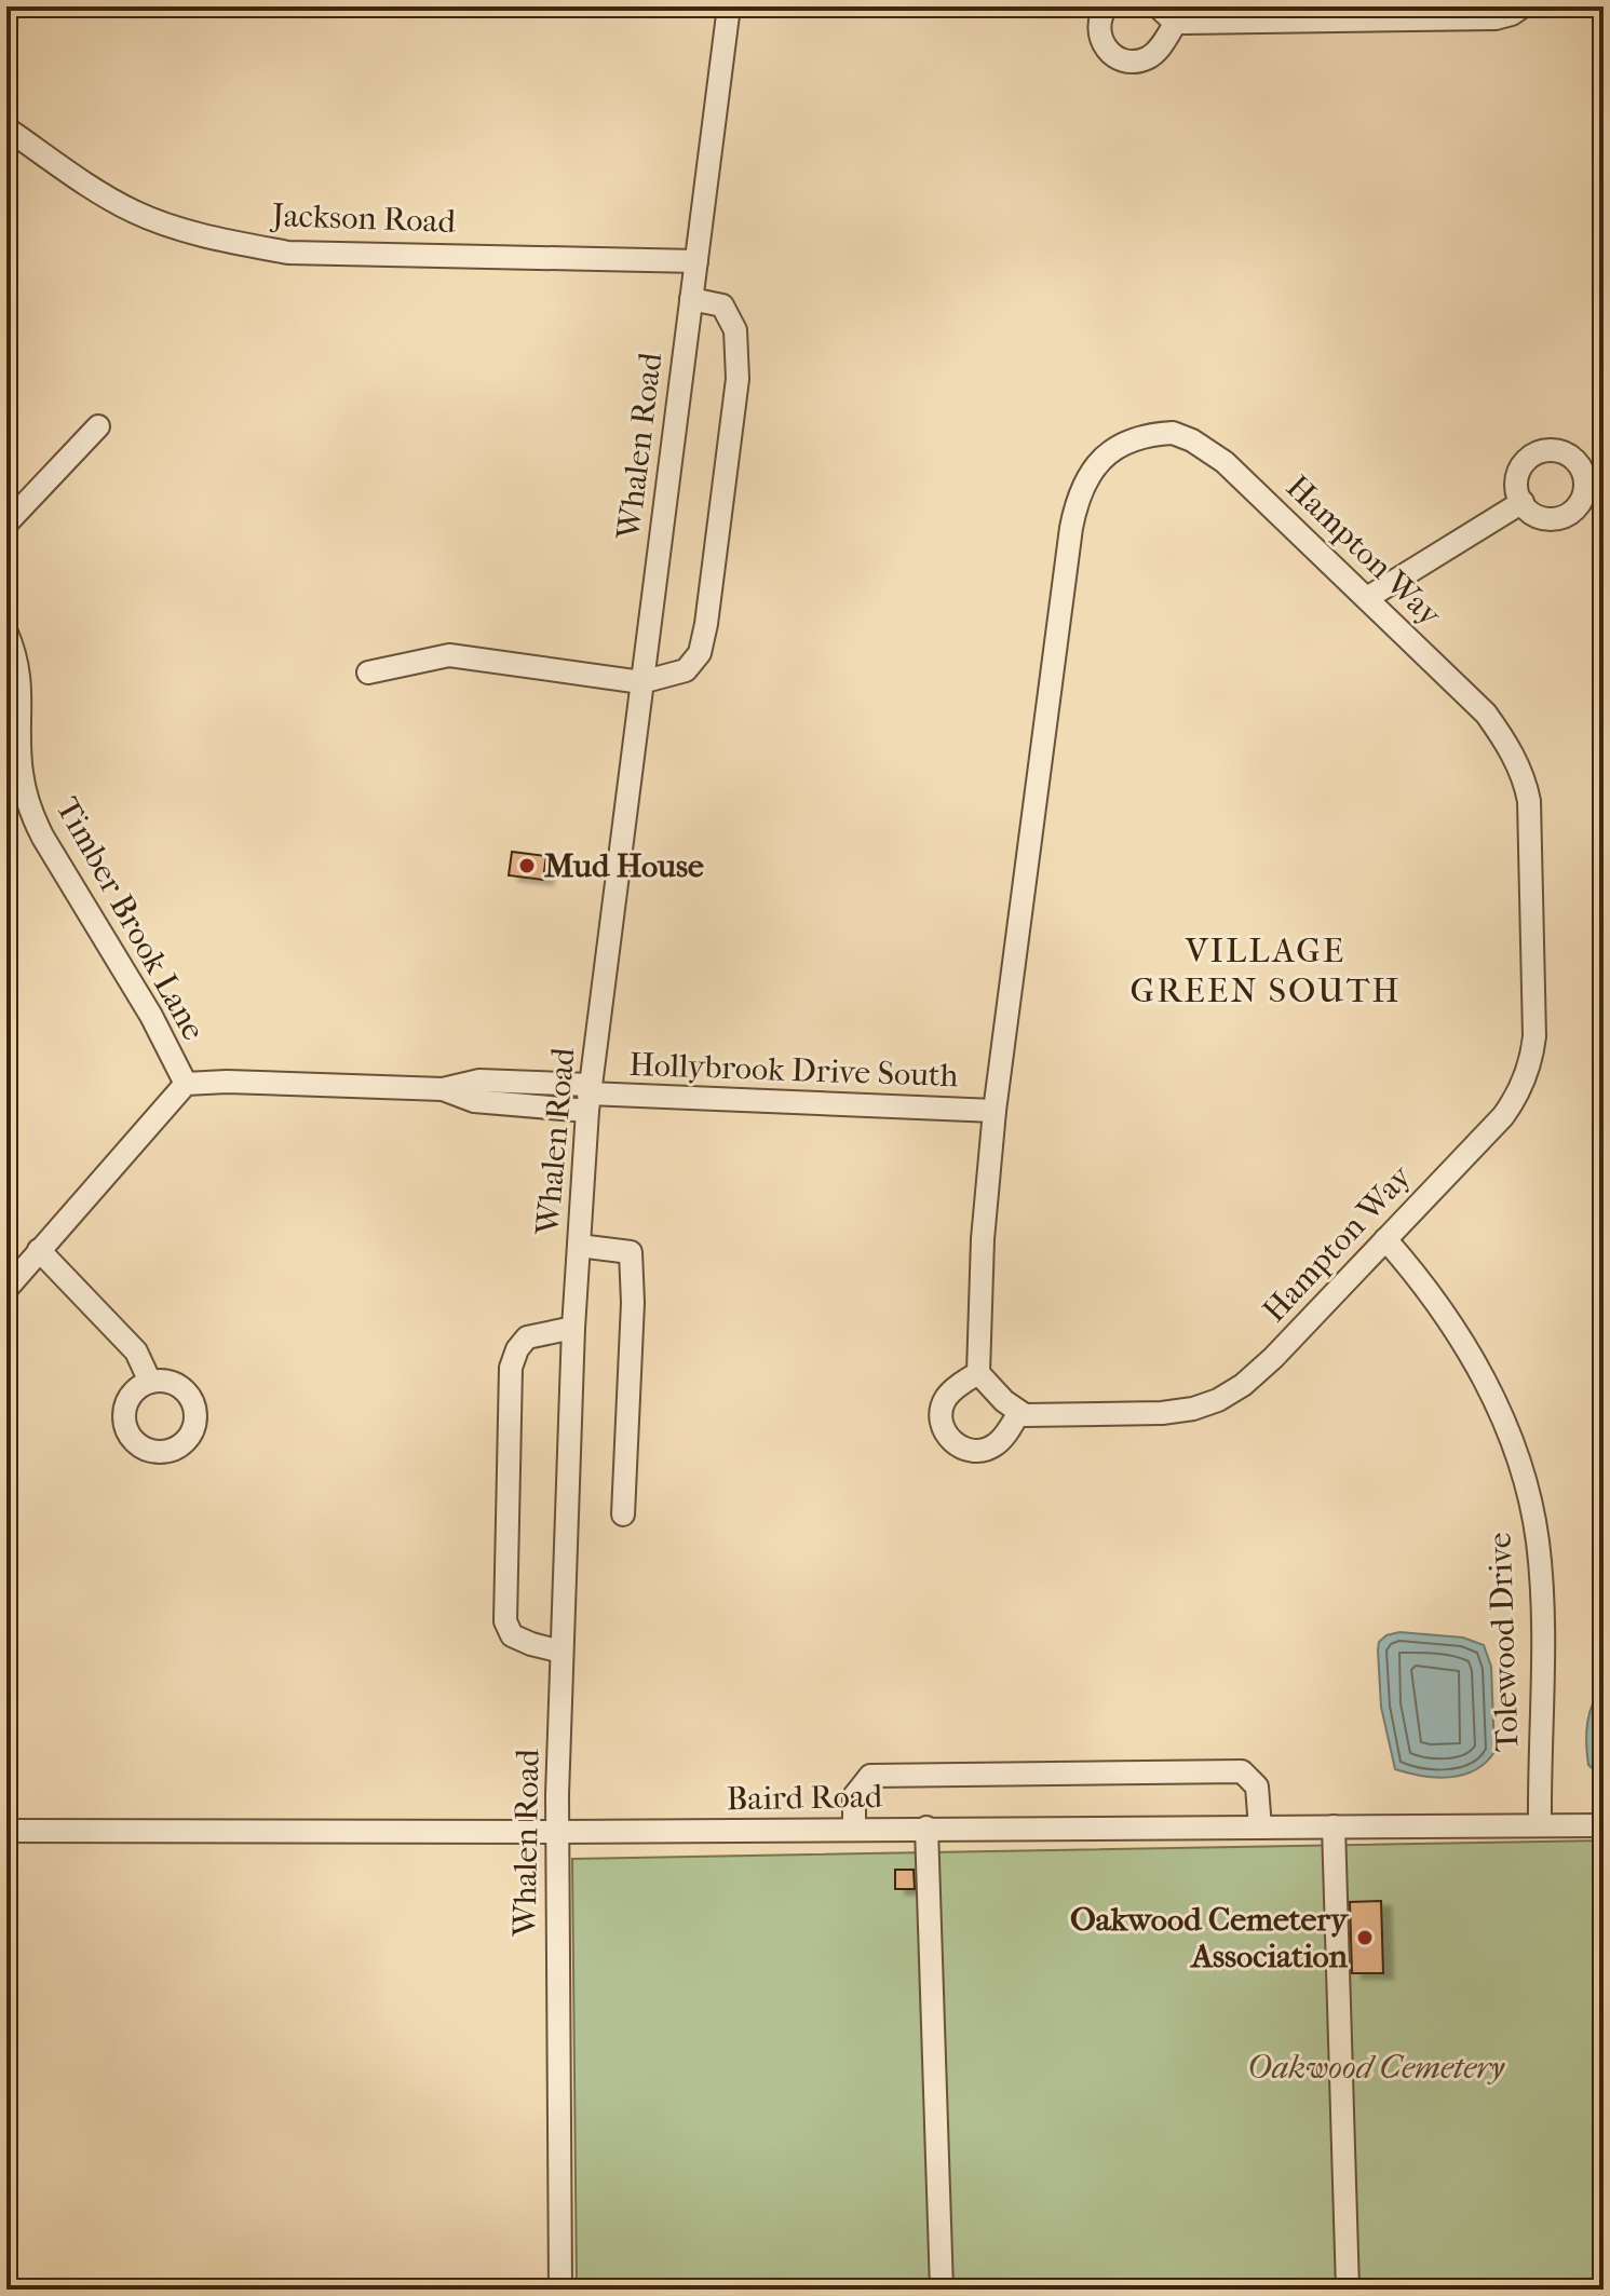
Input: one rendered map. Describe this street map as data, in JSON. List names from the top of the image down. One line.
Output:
{"streets":{"street":["Jackson Road","Whalen Road","Hampton Way","Timber Brook Lane","Hollybrook Drive South","Tolewood Drive","Baird Road"]},"crossings":[["Jackson Road","Whalen Road"],["Whalen Road","Hollybrook Drive South"],["Whalen Road","Baird Road"],["Hampton Way","Hollybrook Drive South"],["Hampton Way","Tolewood Drive"],["Timber Brook Lane","Hollybrook Drive South"],["Tolewood Drive","Baird Road"]],"districts":["VILLAGE GREEN SOUTH"],"parks":["Oakwood Cemetery"],"places":["Mud House","Oakwood Cemetery Association"]}
